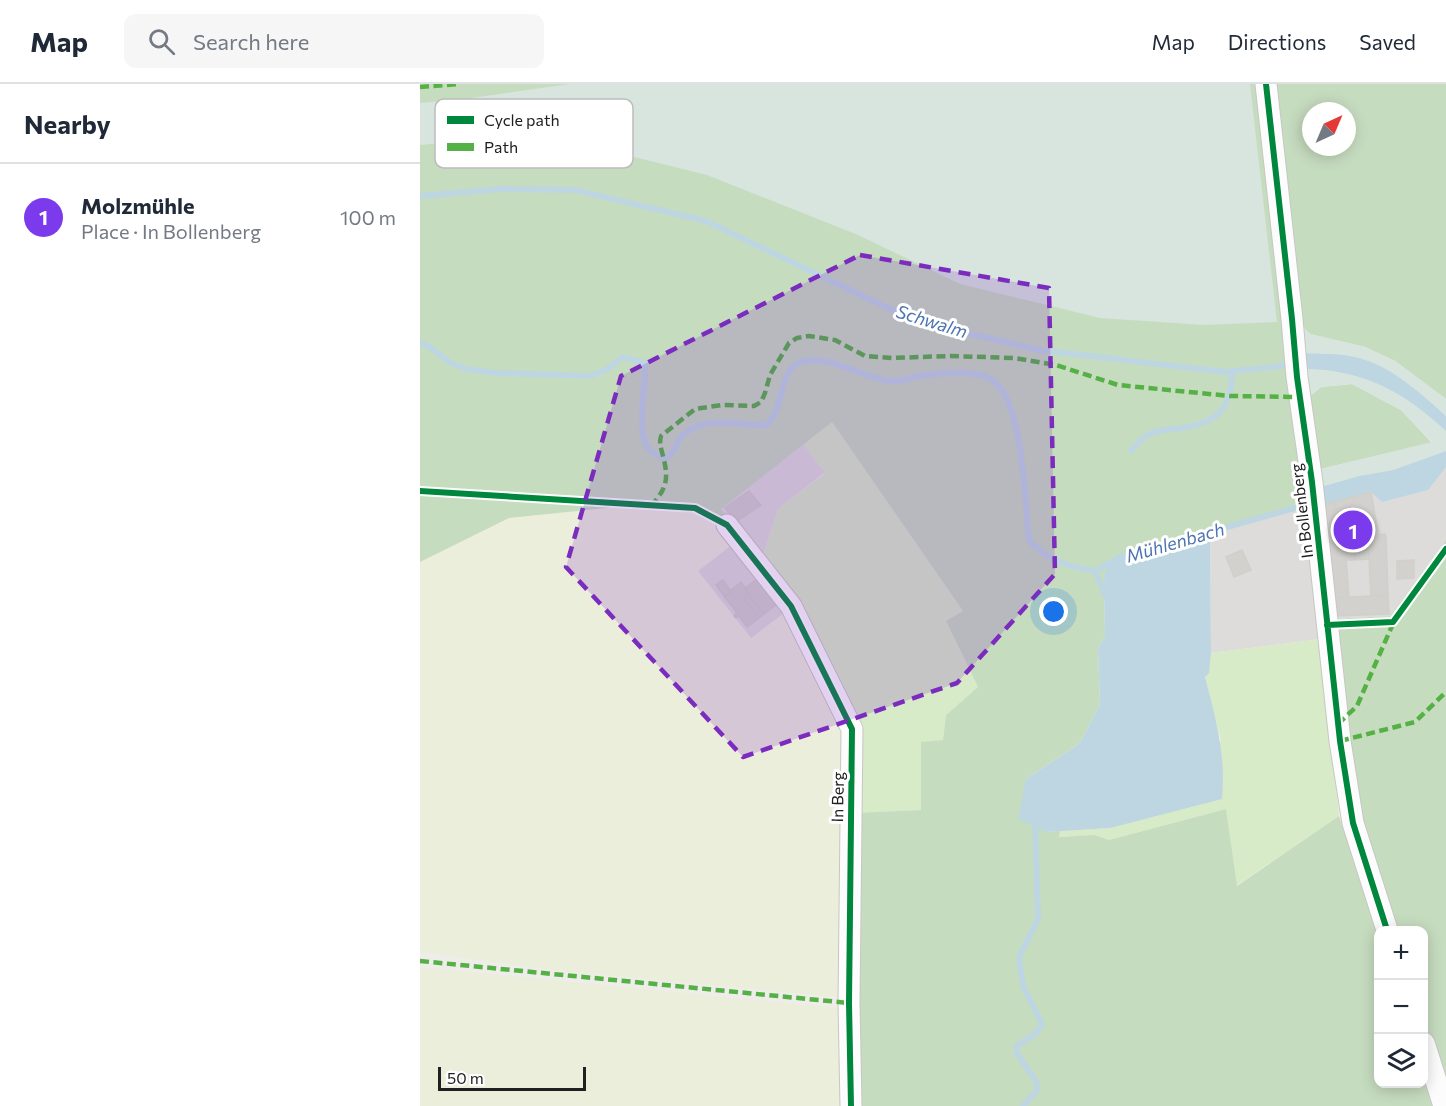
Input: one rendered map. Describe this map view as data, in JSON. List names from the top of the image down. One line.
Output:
{"streets":{"street":["In Bollenberg","In Berg"]},"water":["Schwalm","Mühlenbach"],"legend":["Cycle path","Path"],"scale_bar":"50 m","north":"top right","page":{"header":"Map","search":"Search here","nav":["Map","Directions","Saved"],"heading":"Nearby","list":[{"mark":"1","name":"Molzmühle","note":"Place · In Bollenberg","value":"100 m"}],"pins":"1","map_buttons":["+","−"],"scale":"50 m"}}
